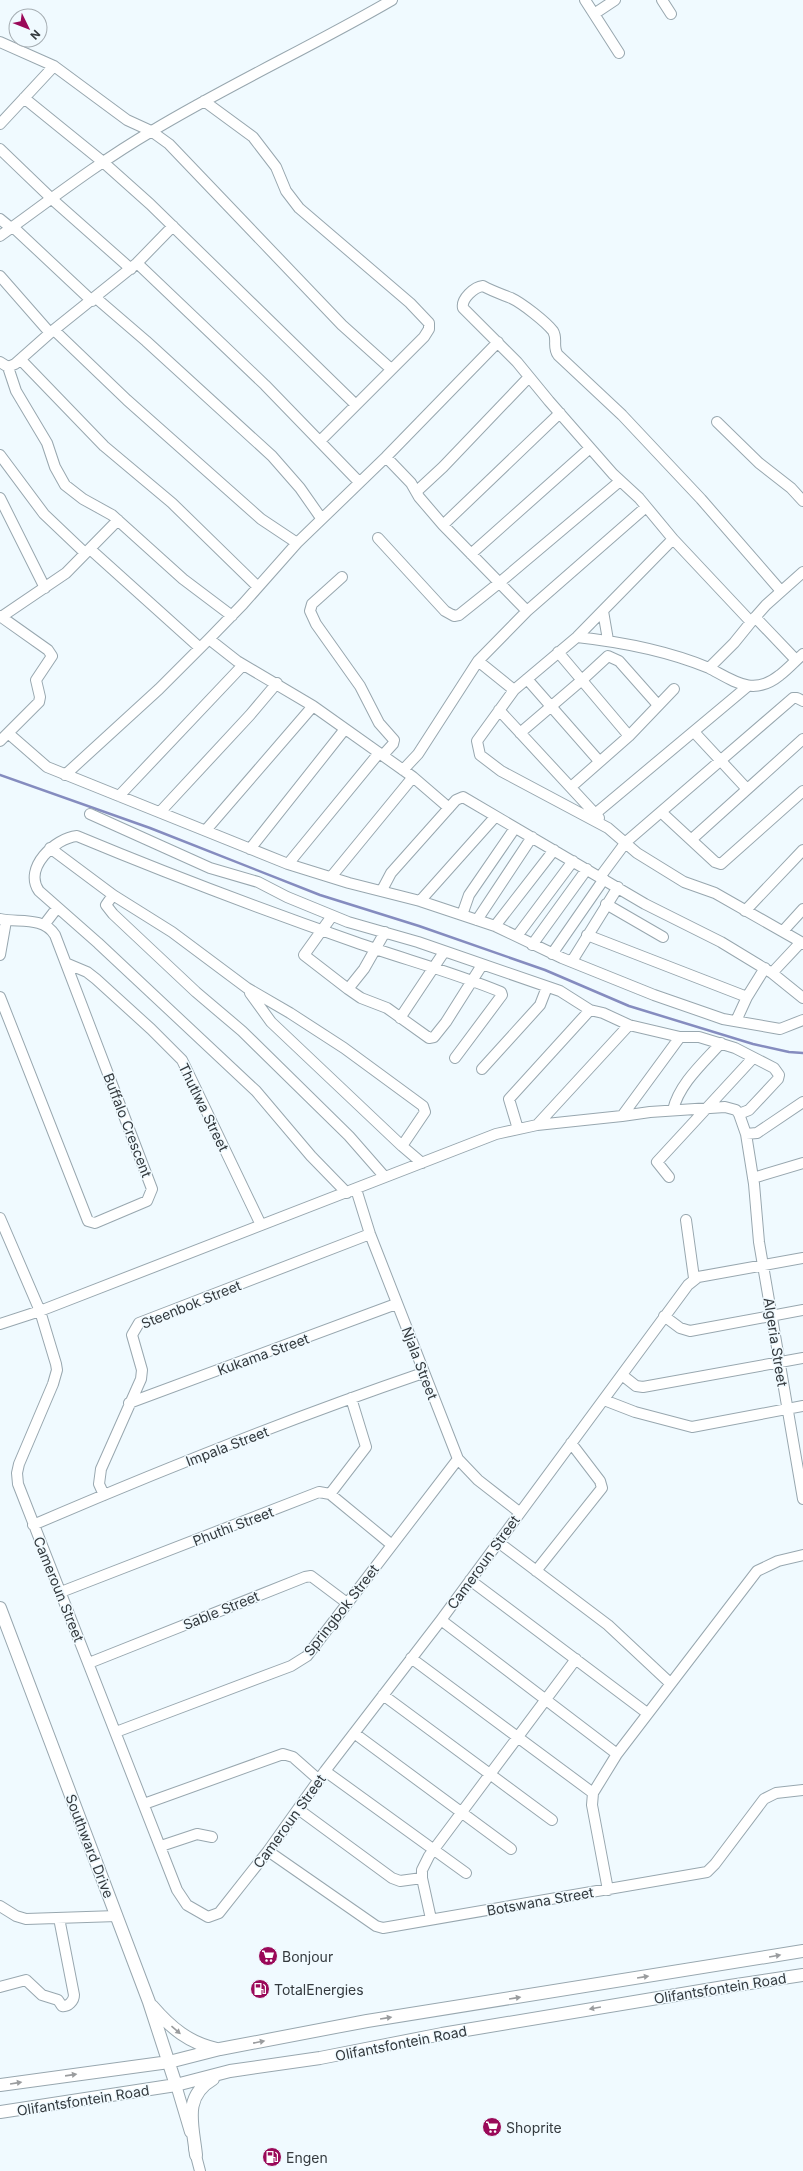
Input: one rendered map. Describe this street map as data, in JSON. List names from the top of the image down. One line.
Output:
{"streets":{"main road":["Southward Drive","Olifantsfontein Road"],"street":["Thutlwa Street","Buffalo Crescent","Steenbok Street","Algeria Street","Kukama Street","Njala Street","Impala Street","Phuthi Street","Cameroun Street","Sable Street","Springbok Street","Botswana Street"]},"crossings":[["Thutlwa Street","Buffalo Crescent"],["Steenbok Street","Kukama Street"],["Steenbok Street","Njala Street"],["Steenbok Street","Impala Street"],["Kukama Street","Njala Street"],["Njala Street","Impala Street"],["Njala Street","Cameroun Street"],["Njala Street","Springbok Street"],["Impala Street","Cameroun Street"],["Phuthi Street","Cameroun Street"],["Cameroun Street","Sable Street"],["Cameroun Street","Springbok Street"],["Cameroun Street","Botswana Street"],["Sable Street","Springbok Street"],["Southward Drive","Olifantsfontein Road"]],"places":{"supermarket":["Bonjour","Shoprite"],"fuel station":["TotalEnergies","Engen"]},"north":"bottom right"}
